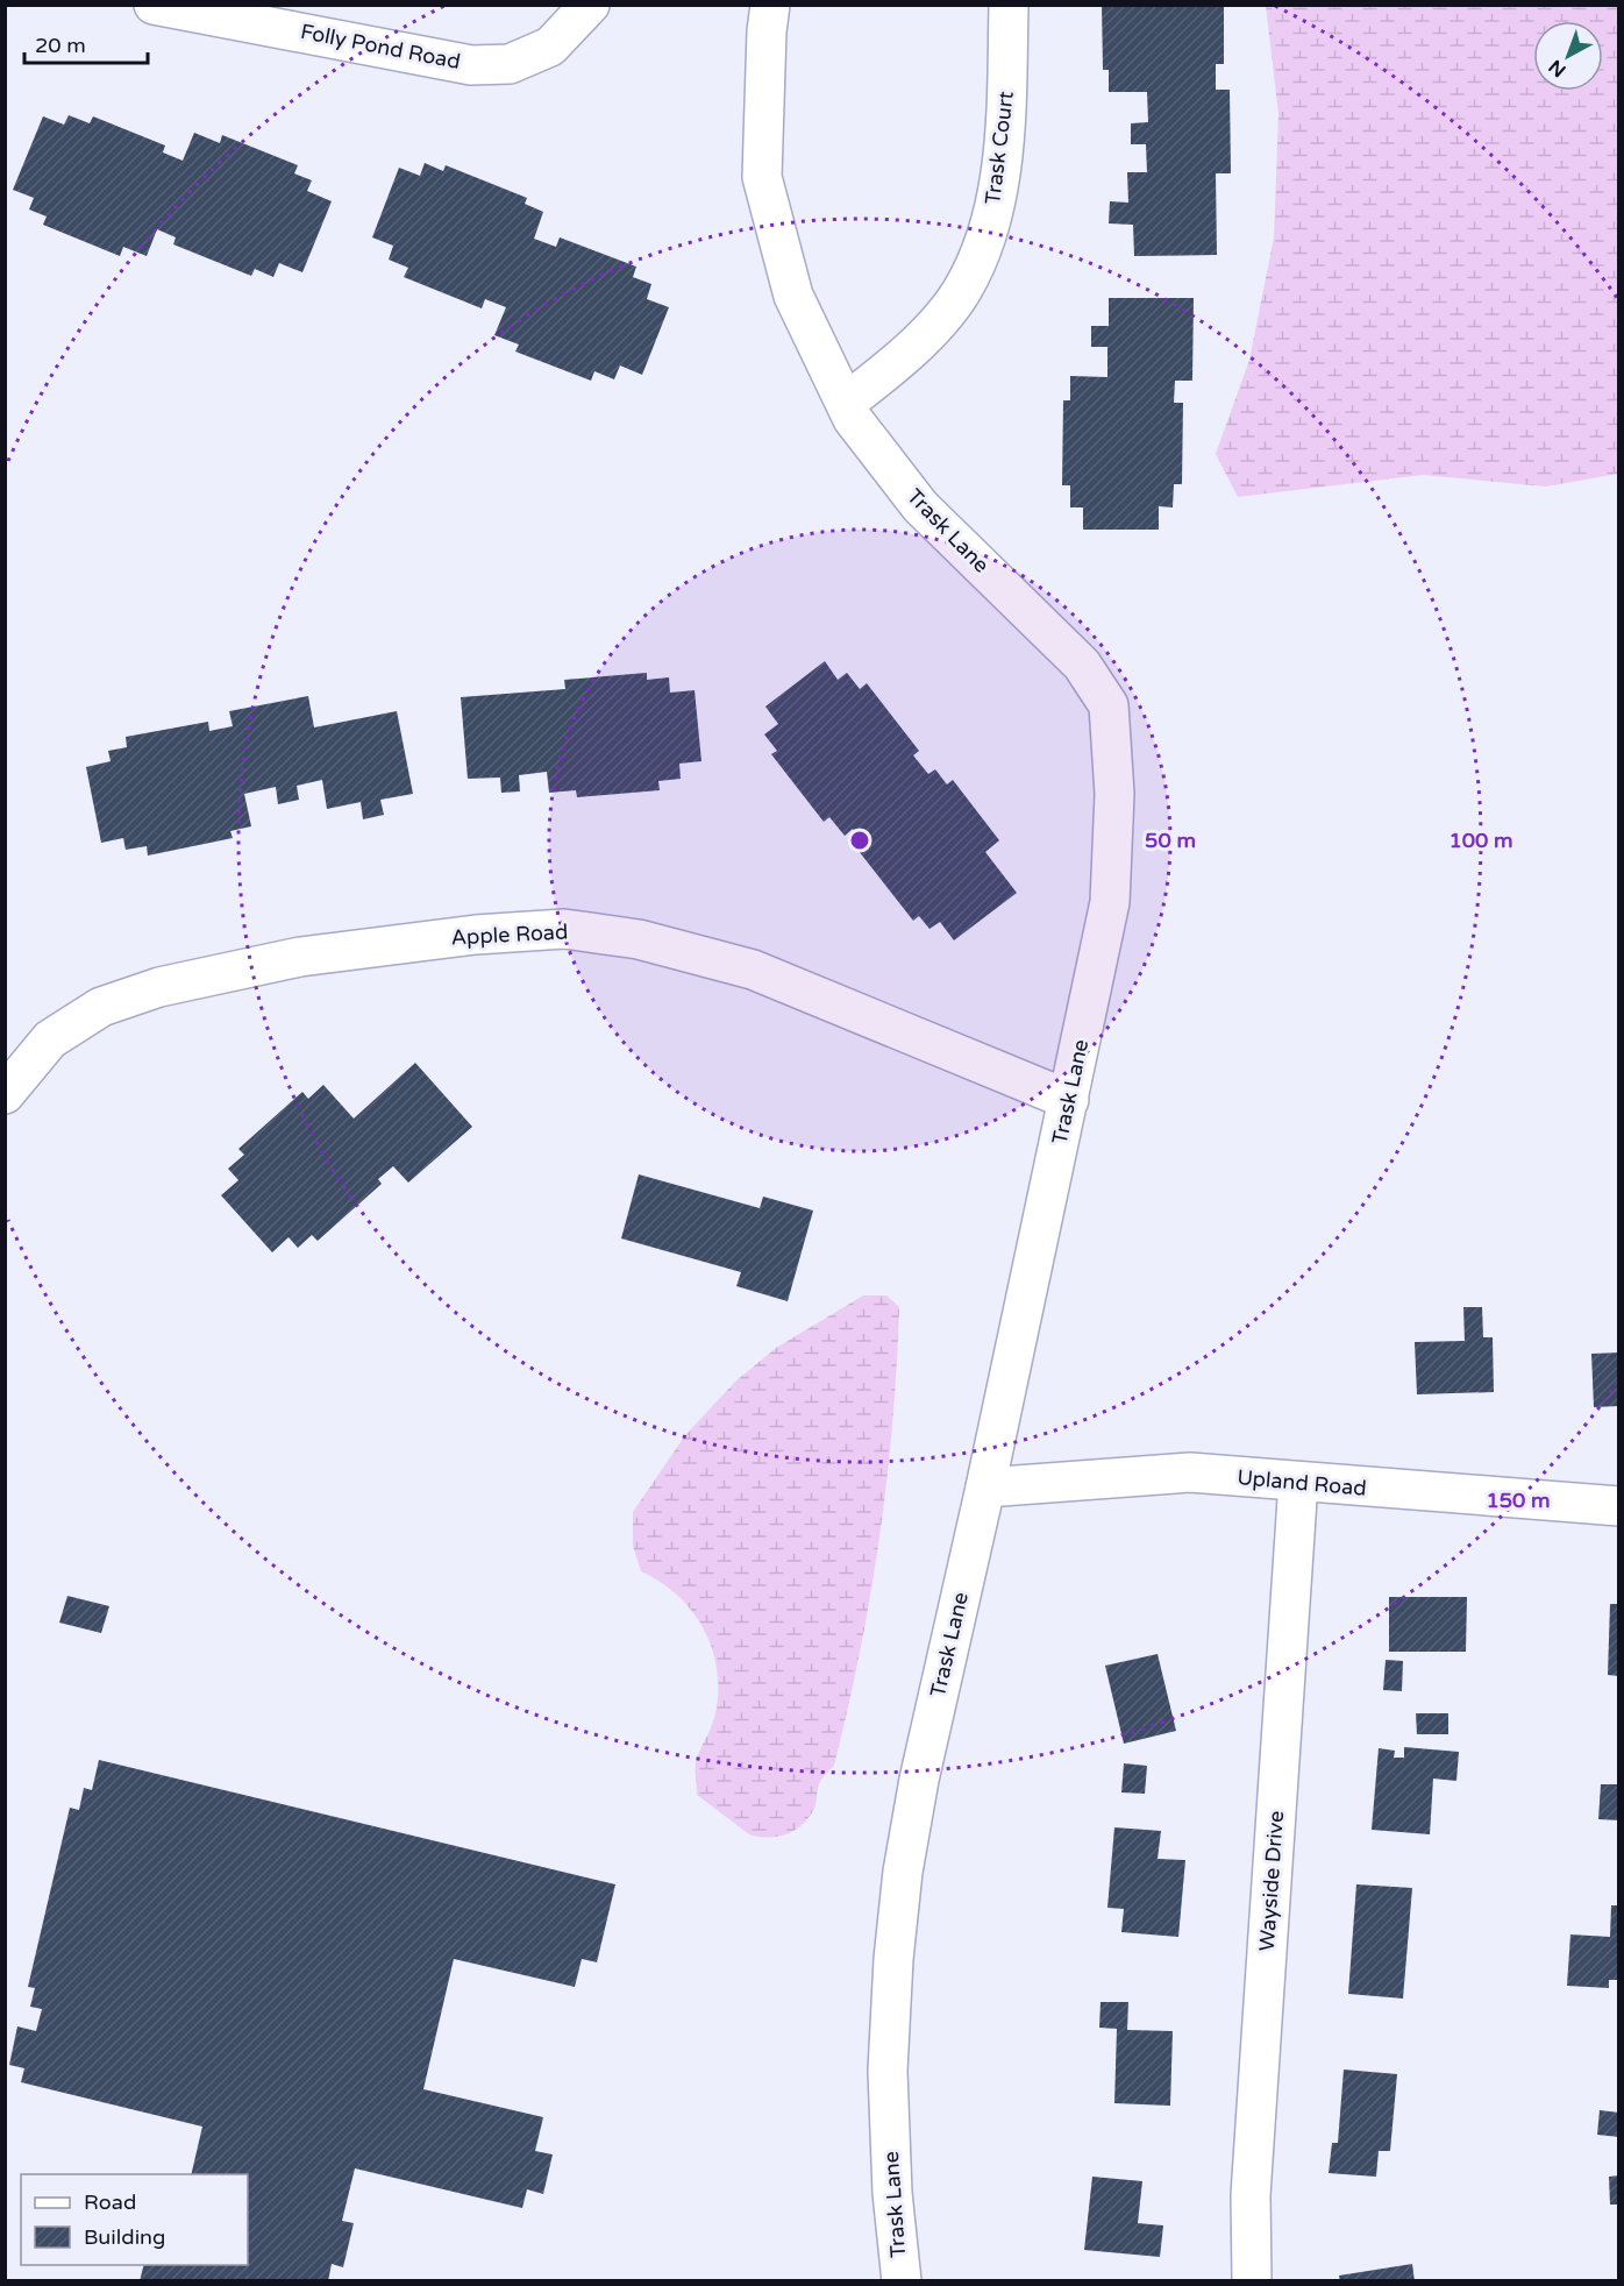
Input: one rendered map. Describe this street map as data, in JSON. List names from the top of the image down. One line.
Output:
{"streets":{"street":["Folly Pond Road","Trask Court","Trask Lane","Apple Road","Upland Road","Wayside Drive"]},"crossings":[["Trask Court","Trask Lane"],["Trask Lane","Apple Road"],["Trask Lane","Upland Road"],["Upland Road","Wayside Drive"]],"legend":["Road","Building"],"scale_bar":"20 m","north":"bottom left","rings":["50 m","100 m","150 m"]}
